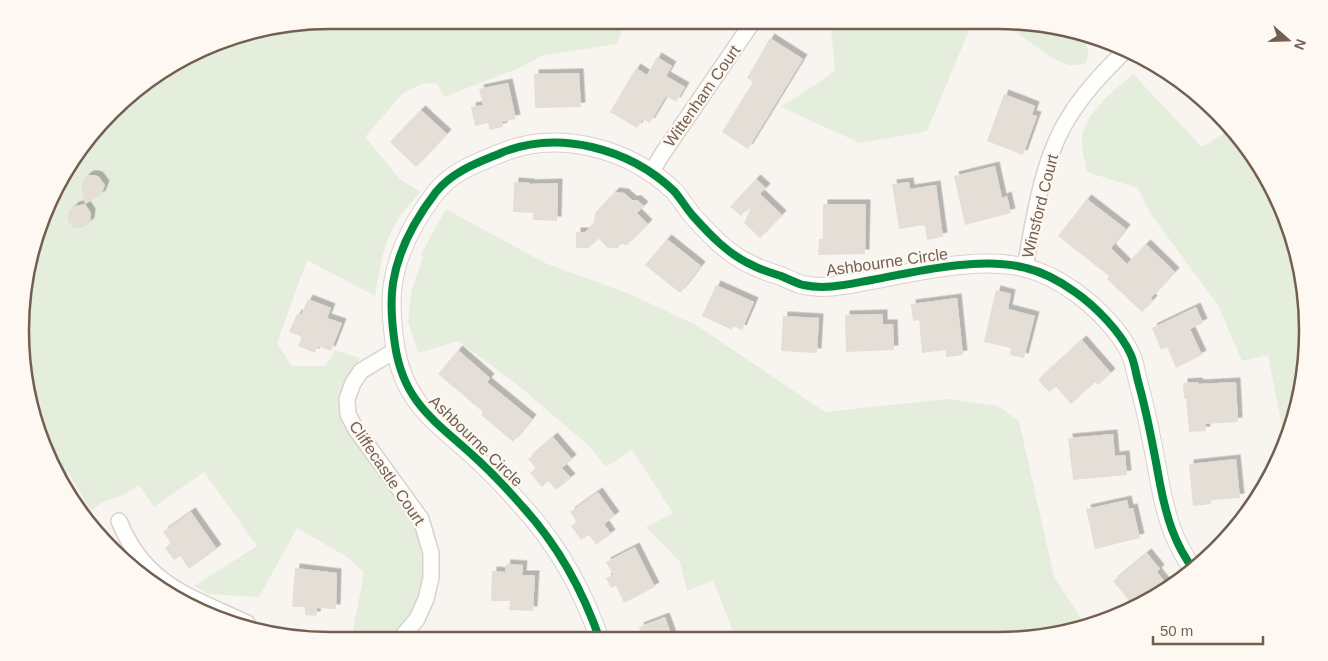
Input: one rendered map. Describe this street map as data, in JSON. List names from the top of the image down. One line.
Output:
{"streets":{"street":["Wittenham Court","Winsford Court","Ashbourne Circle","Cliffecastle Court"]},"crossings":[["Wittenham Court","Ashbourne Circle"],["Winsford Court","Ashbourne Circle"],["Ashbourne Circle","Cliffecastle Court"]],"scale_bar":"50 m","north":"right"}
